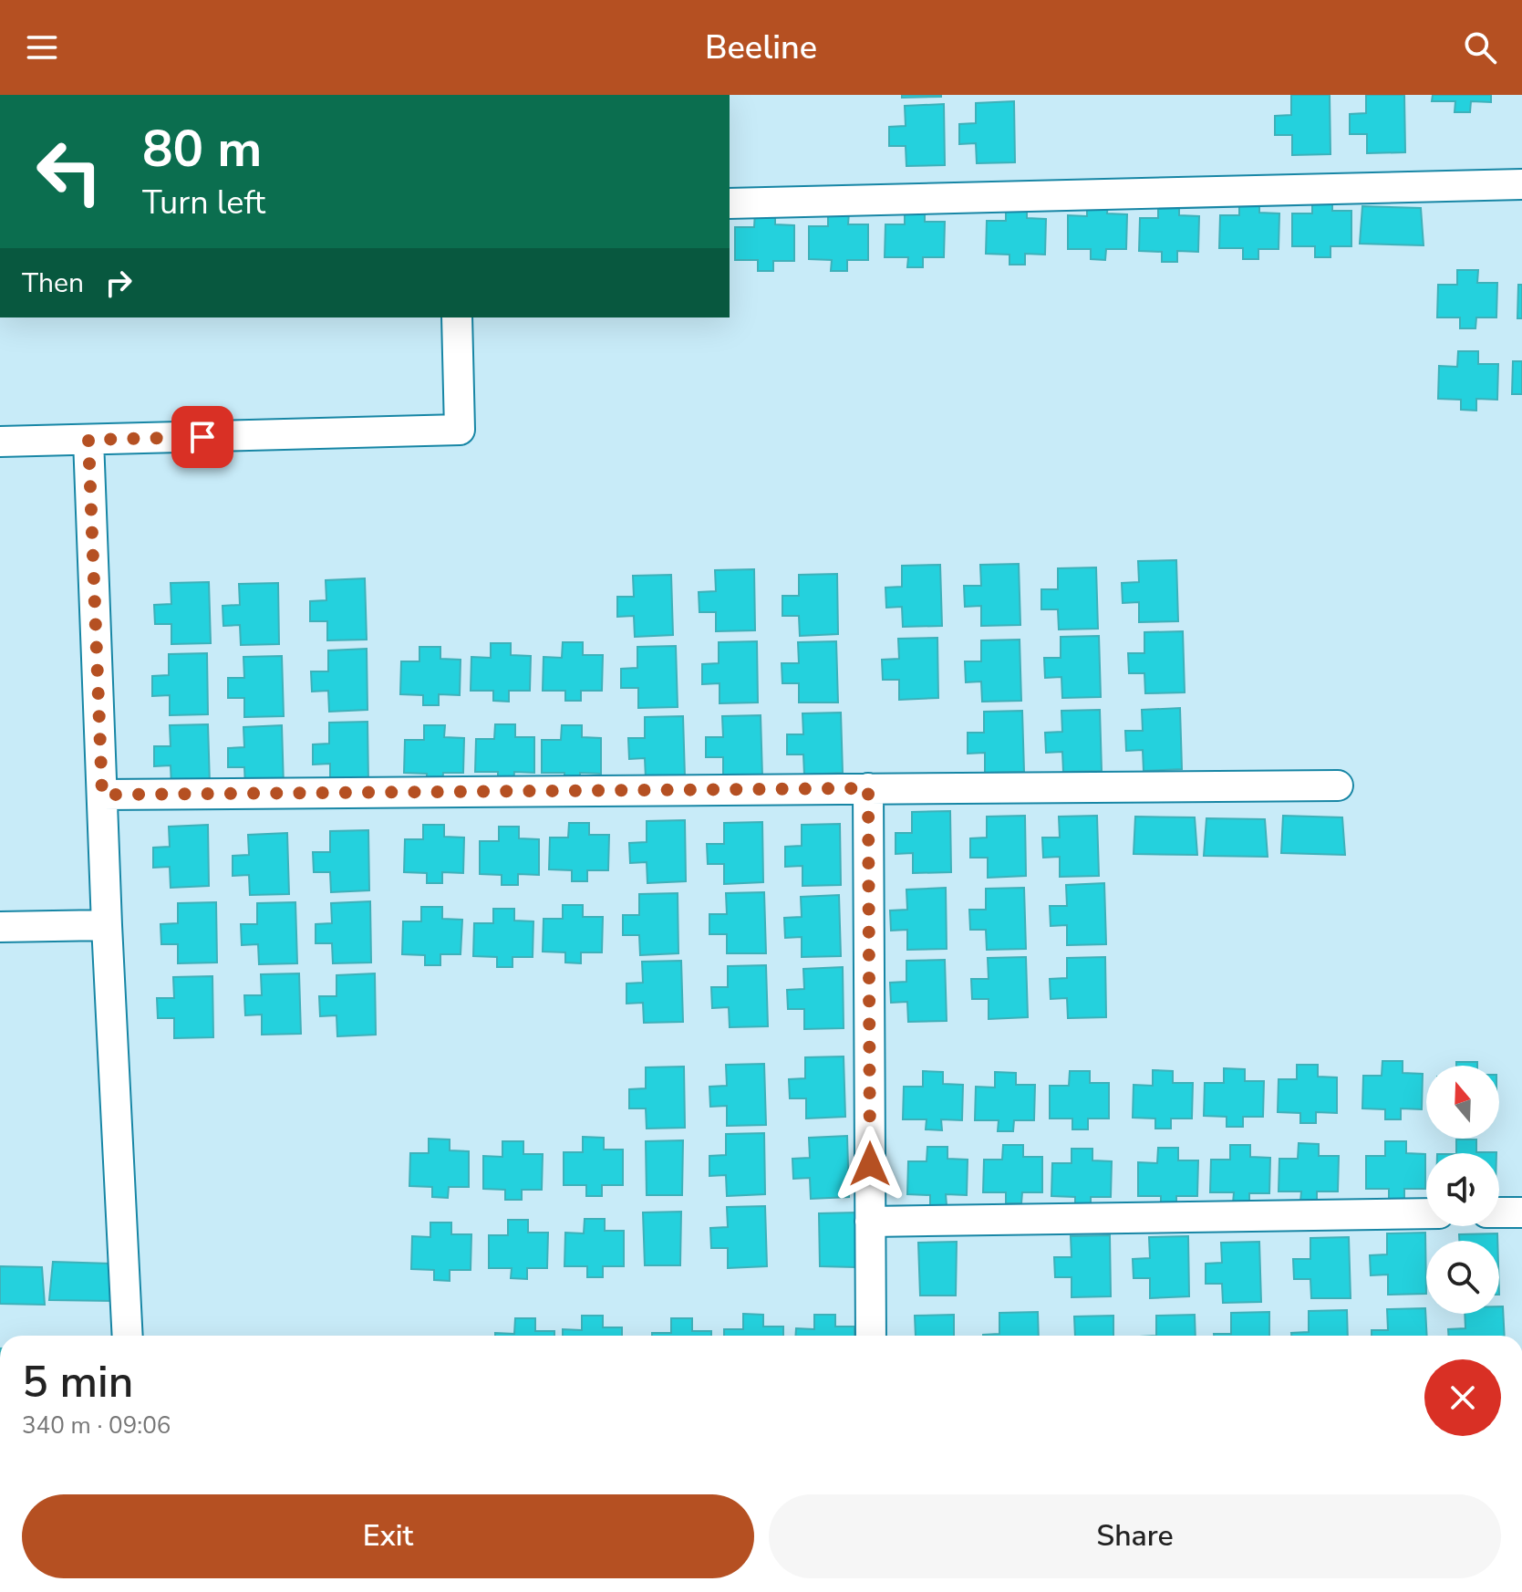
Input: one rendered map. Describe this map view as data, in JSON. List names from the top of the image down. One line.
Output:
{"north":"top","page":{"header":"Beeline","turn":["80 m","Turn left"],"then":"Then","heading":["5 min","340 m · 09:06"],"buttons":["Exit","Share"]}}
